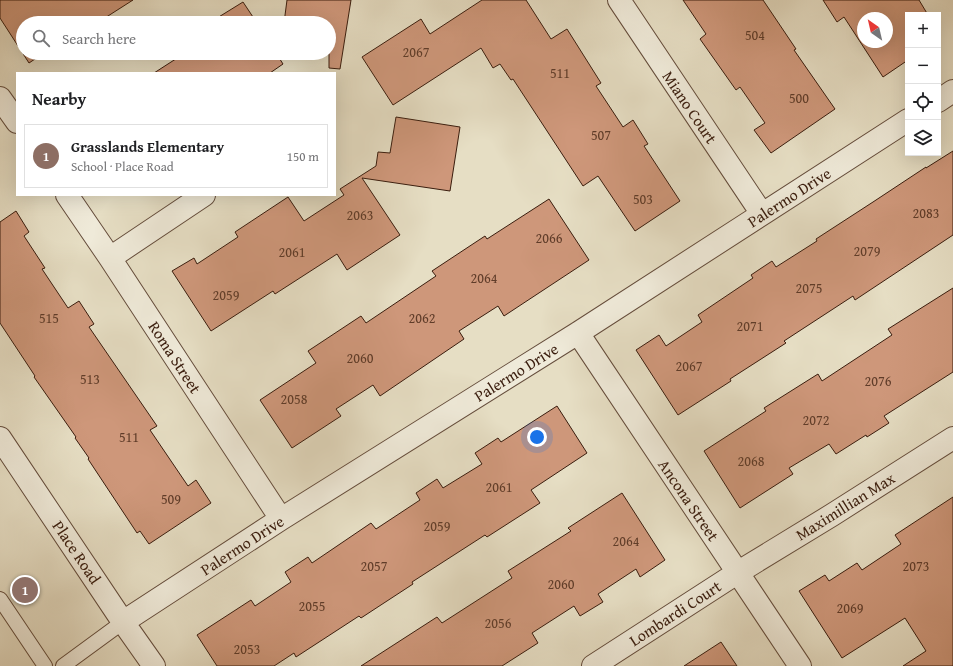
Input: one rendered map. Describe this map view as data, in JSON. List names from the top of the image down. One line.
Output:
{"streets":{"street":["Miano Court","Palermo Drive","Roma Street","Ancona Street","Maximillian Max","Place Road","Lombardi Court"]},"crossings":[["Miano Court","Palermo Drive"],["Palermo Drive","Roma Street"],["Palermo Drive","Ancona Street"],["Palermo Drive","Place Road"],["Ancona Street","Maximillian Max"],["Ancona Street","Lombardi Court"],["Maximillian Max","Lombardi Court"]],"house_numbers":["504","2067","511","500","507","503","2083","2063","2066","2079","2061","2064","2075","2059","515","2062","2071","2060","2067","513","2076","2058","2072","511","2068","2061","509","2059","2064","2057","2073","2060","2055","2069","2056","2053"],"north":"top left","page":{"map_buttons":["+","−"],"search":"Search here","heading":"Nearby","list":[{"mark":"1","name":"Grasslands Elementary","note":"School · Place Road","value":"150 m"}],"pins":"1"}}
